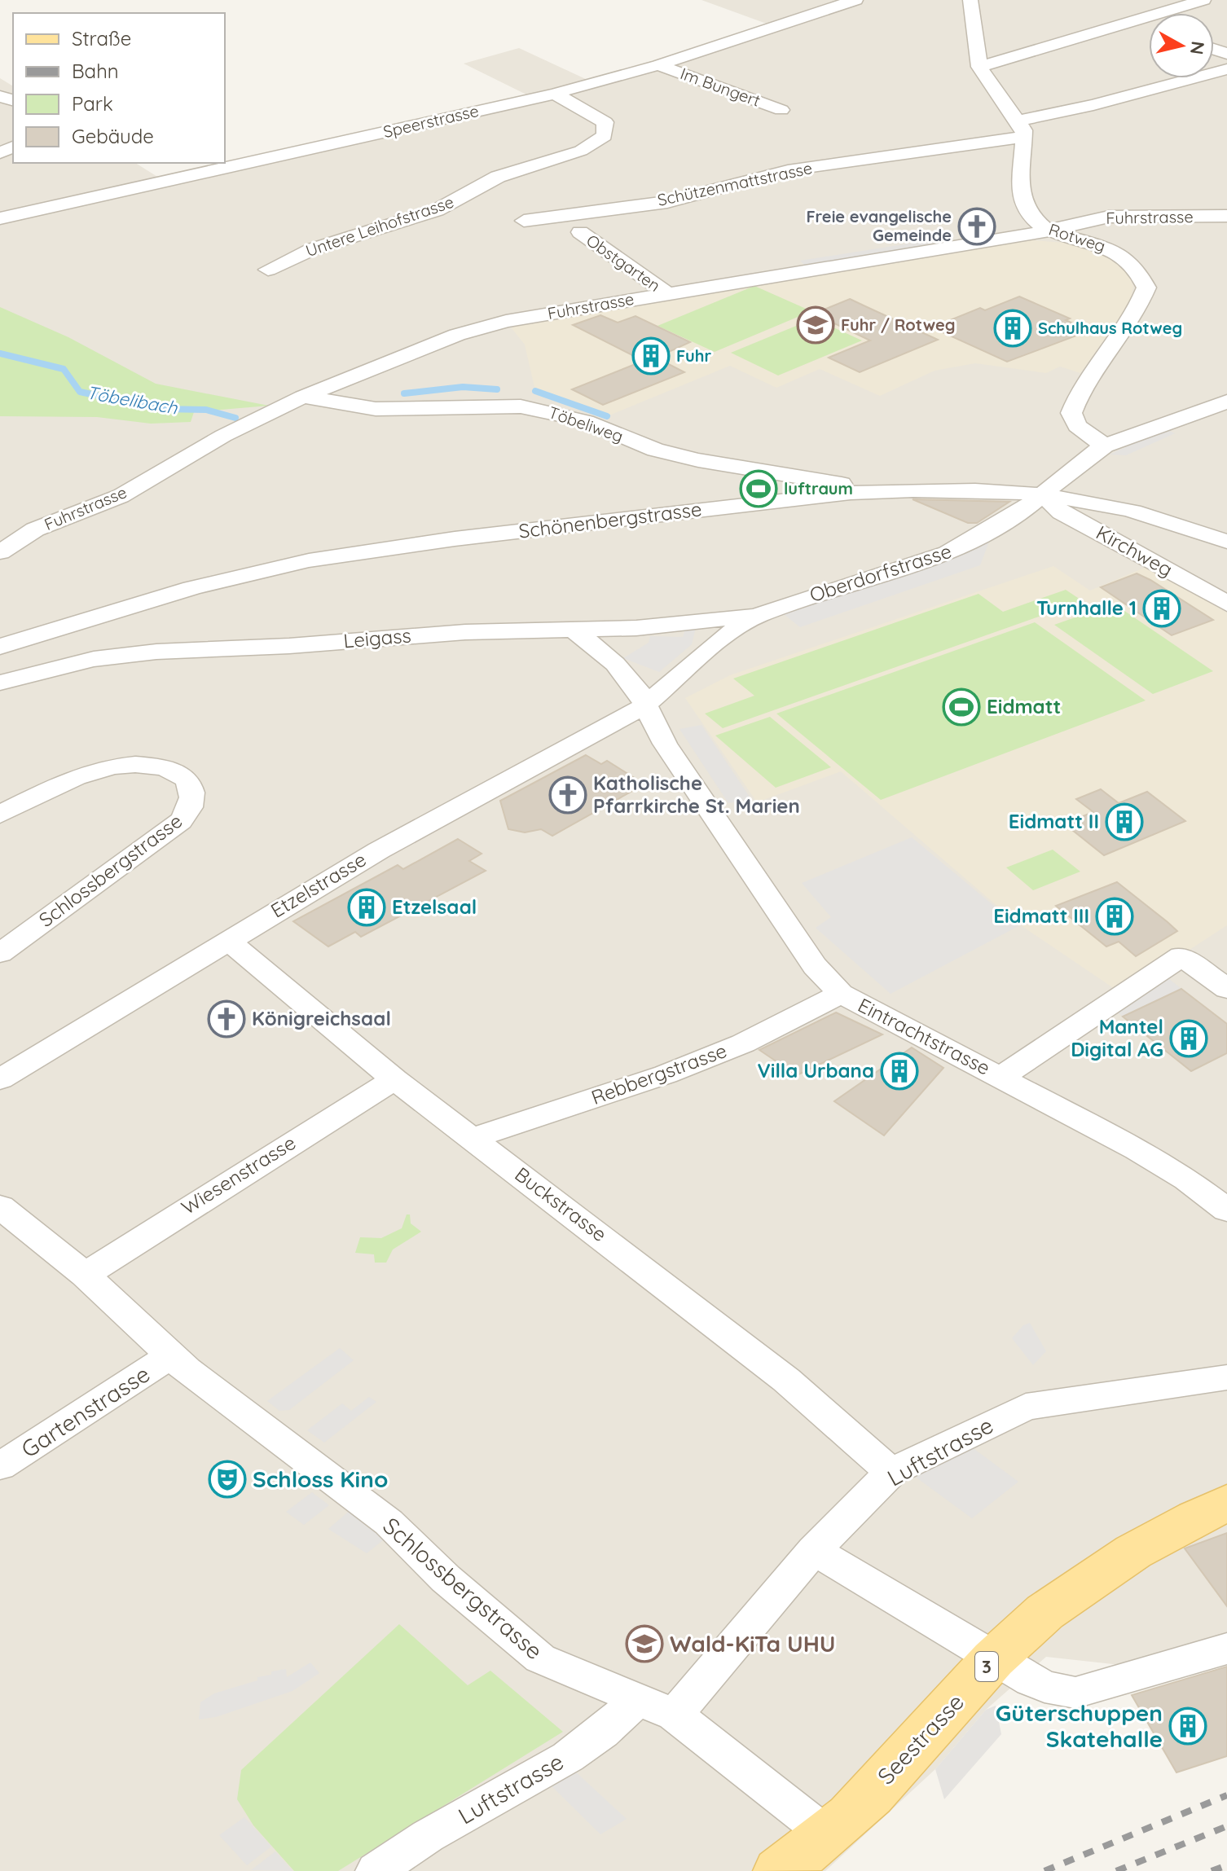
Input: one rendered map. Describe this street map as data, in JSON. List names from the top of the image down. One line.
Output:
{"streets":{"main road":["3","Seestrasse"],"street":["Im Bungert","Speerstrasse","Schützenmattstrasse","Fuhrstrasse","Untere Leihofstrasse","Rotweg","Obstgarten","Töbeliweg","Schönenbergstrasse","Kirchweg","Oberdorfstrasse","Leigass","Schlossbergstrasse","Etzelstrasse","Eintrachtstrasse","Rebbergstrasse","Wiesenstrasse","Buckstrasse","Gartenstrasse","Luftstrasse"]},"crossings":[["Im Bungert","Speerstrasse"],["Speerstrasse","Untere Leihofstrasse"],["Schützenmattstrasse","Rotweg"],["Fuhrstrasse","Rotweg"],["Fuhrstrasse","Obstgarten"],["Fuhrstrasse","Töbeliweg"],["Rotweg","Oberdorfstrasse"],["Töbeliweg","Schönenbergstrasse"],["Schönenbergstrasse","Kirchweg"],["Schönenbergstrasse","Oberdorfstrasse"],["Kirchweg","Oberdorfstrasse"],["Oberdorfstrasse","Leigass"],["Oberdorfstrasse","Etzelstrasse"],["Oberdorfstrasse","Eintrachtstrasse"],["Leigass","Eintrachtstrasse"],["Schlossbergstrasse","Wiesenstrasse"],["Schlossbergstrasse","Gartenstrasse"],["Schlossbergstrasse","Luftstrasse"],["Schlossbergstrasse","Seestrasse"],["Etzelstrasse","Eintrachtstrasse"],["Etzelstrasse","Buckstrasse"],["Eintrachtstrasse","Rebbergstrasse"],["Rebbergstrasse","Buckstrasse"],["Wiesenstrasse","Buckstrasse"],["Buckstrasse","Luftstrasse"]],"water":["Töbelibach"],"places":{"church":["Freie evangelische Gemeinde","Katholische Pfarrkirche St. Marien","Königreichsaal"],"school or university":["Fuhr / Rotweg","Wald-KiTa UHU"],"building":["Schulhaus Rotweg","Fuhr","Turnhalle 1","Eidmatt II","Etzelsaal","Eidmatt III","Mantel Digital AG","Villa Urbana","Güterschuppen Skatehalle"],"sports":["luftraum","Eidmatt"],"theatre":["Schloss Kino"]},"legend":["Straße","Bahn","Park","Gebäude"],"north":"right"}
